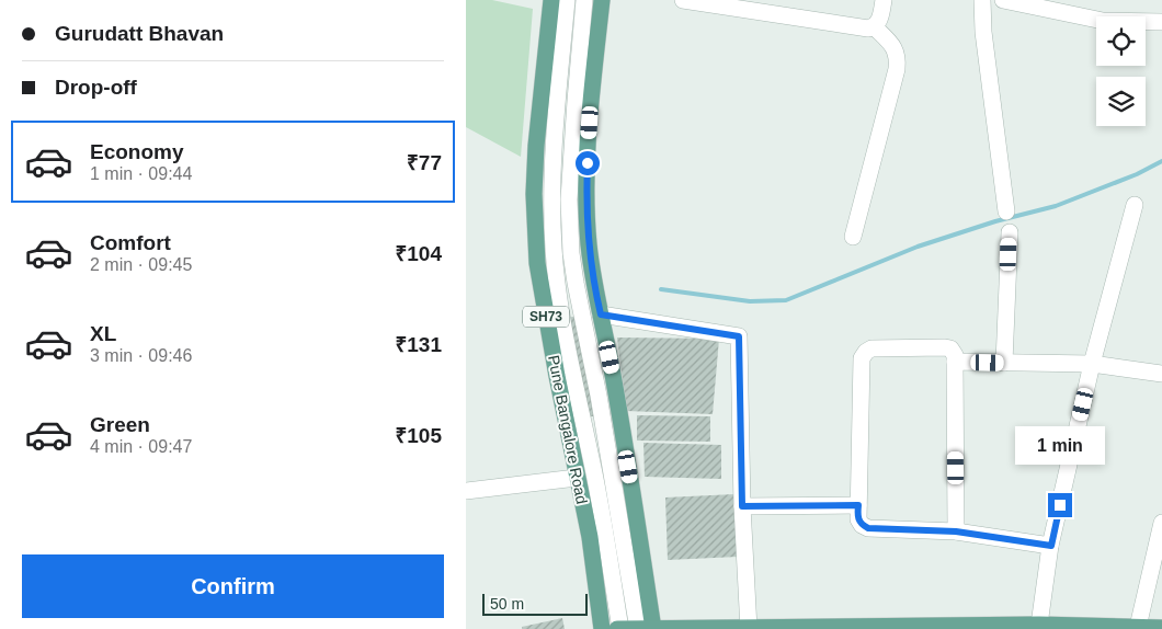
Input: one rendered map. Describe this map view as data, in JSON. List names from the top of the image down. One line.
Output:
{"streets":{"main road":["SH73","Pune Bangalore Road"]},"scale_bar":"50 m","page":{"banner":["Gurudatt Bhavan","Drop-off"],"list":[{"name":"Economy","note":"1 min · 09:44","value":"₹77"},{"name":"Comfort","note":"2 min · 09:45","value":"₹104"},{"name":"XL","note":"3 min · 09:46","value":"₹131"},{"name":"Green","note":"4 min · 09:47","value":"₹105"}],"bubble":"1 min","buttons":"Confirm","scale":"50 m"}}
